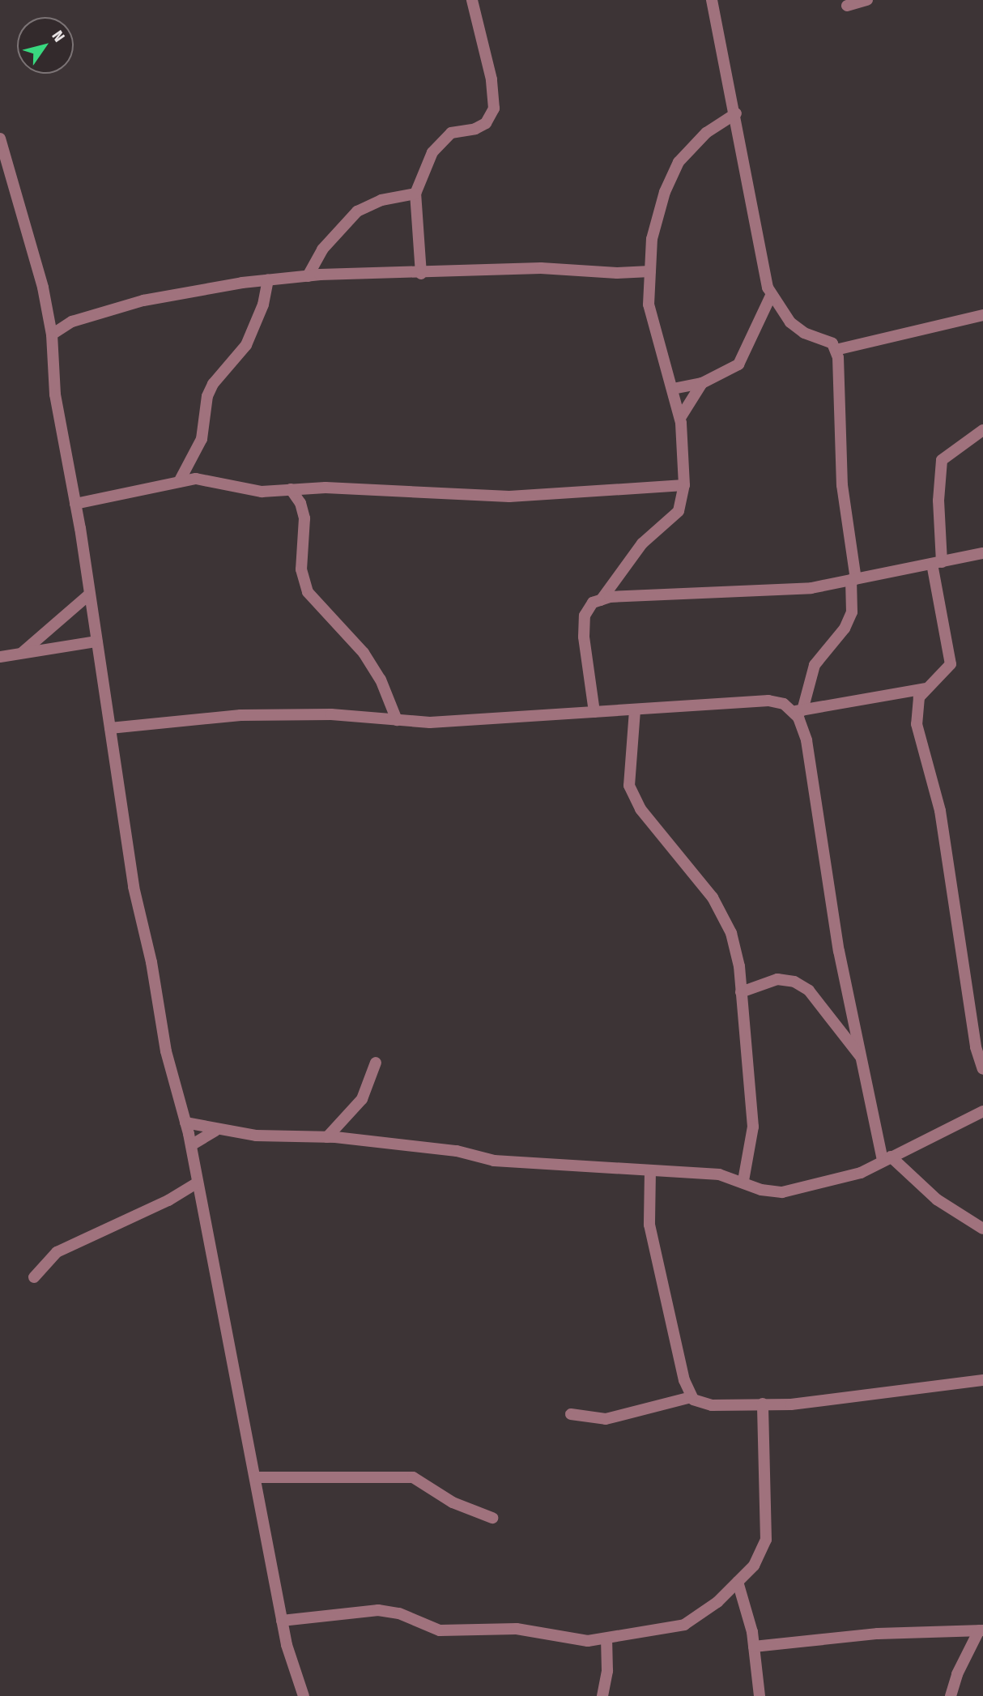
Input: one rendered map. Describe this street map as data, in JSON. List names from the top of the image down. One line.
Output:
{"north":"top right"}
